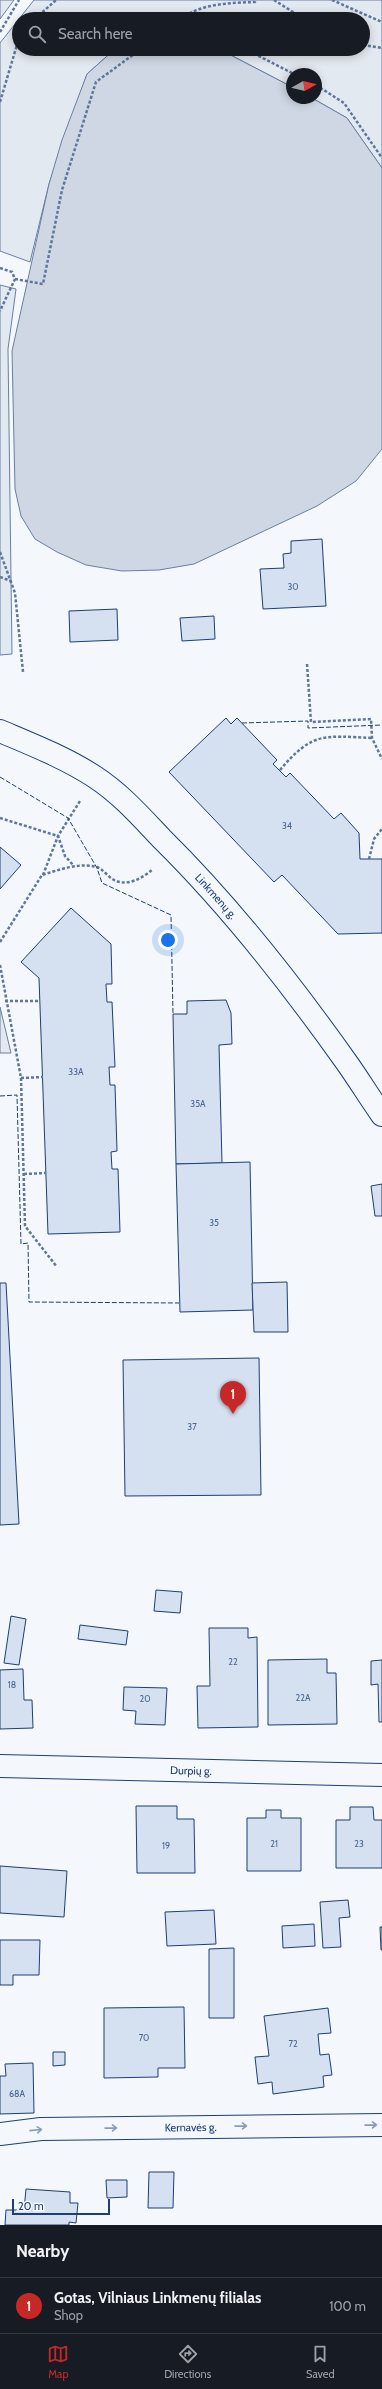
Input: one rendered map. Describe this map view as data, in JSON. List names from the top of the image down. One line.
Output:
{"streets":{"street":["Linkmenų g.","Durpių g.","Kernavės g."]},"one_way":["Kernavės g."],"house_numbers":["30","34","33A","35A","35","37","22","18","22A","20","21","23","19","70","72","68A"],"scale_bar":"20 m","north":"right","page":{"search":"Search here","pins":"1","scale":"20 m","heading":"Nearby","list":[{"mark":"1","name":"Gotas, Vilniaus Linkmenų filialas","note":"Shop","value":"100 m"}],"nav":["Map","Directions","Saved"]}}
